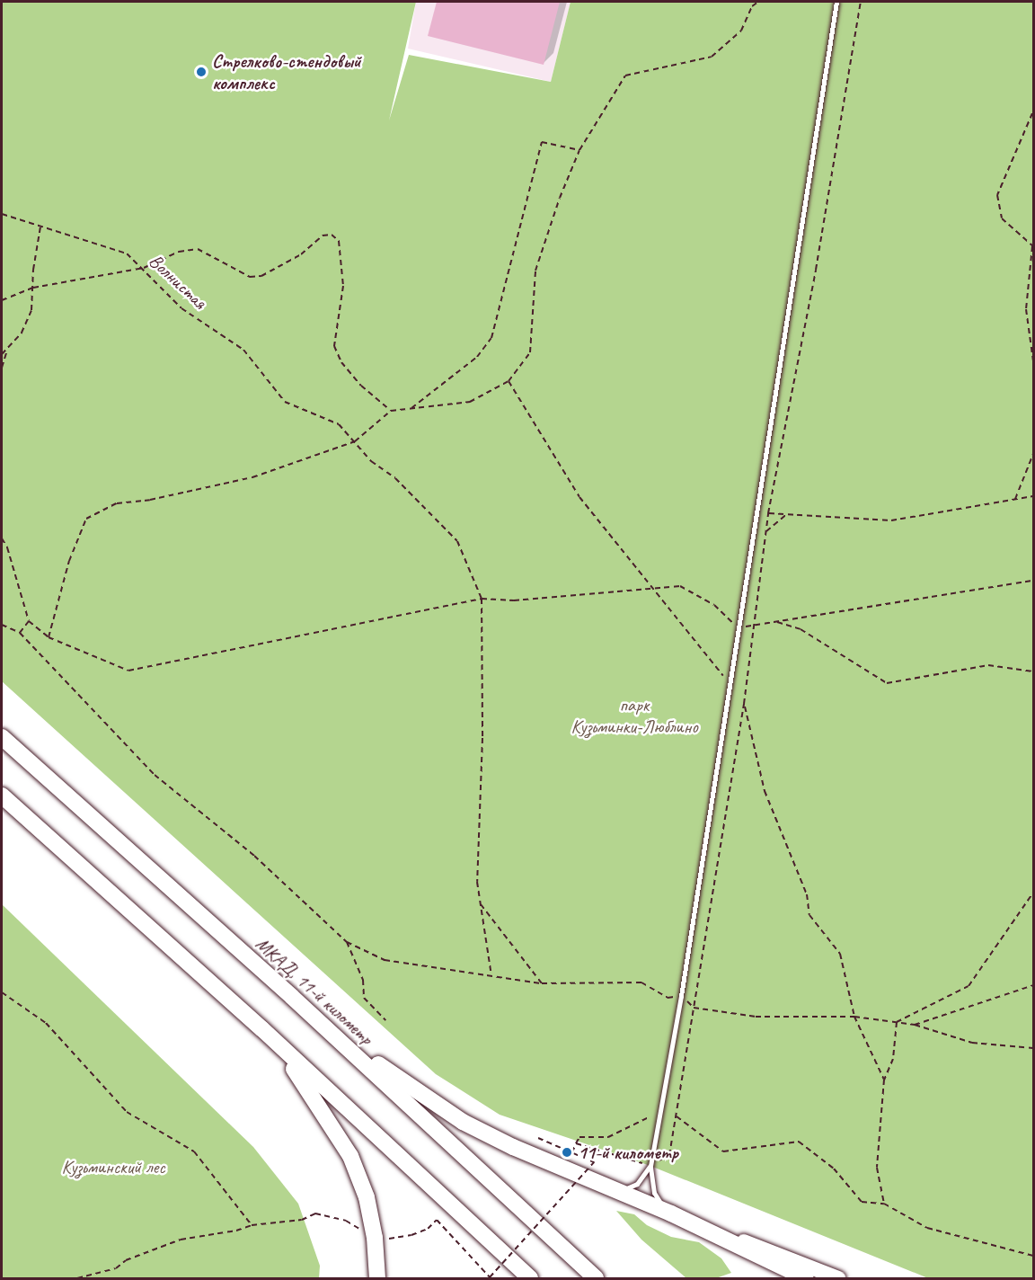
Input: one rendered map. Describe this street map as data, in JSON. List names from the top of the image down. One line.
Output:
{"streets":{"highway":["МКАД, 11-й километр"],"path":["Волнистая"]},"parks":["парк Кузьминки-Люблино","Кузьминский лес"],"places":["Стрелково-стендовый комплекс","11-й километр"]}
